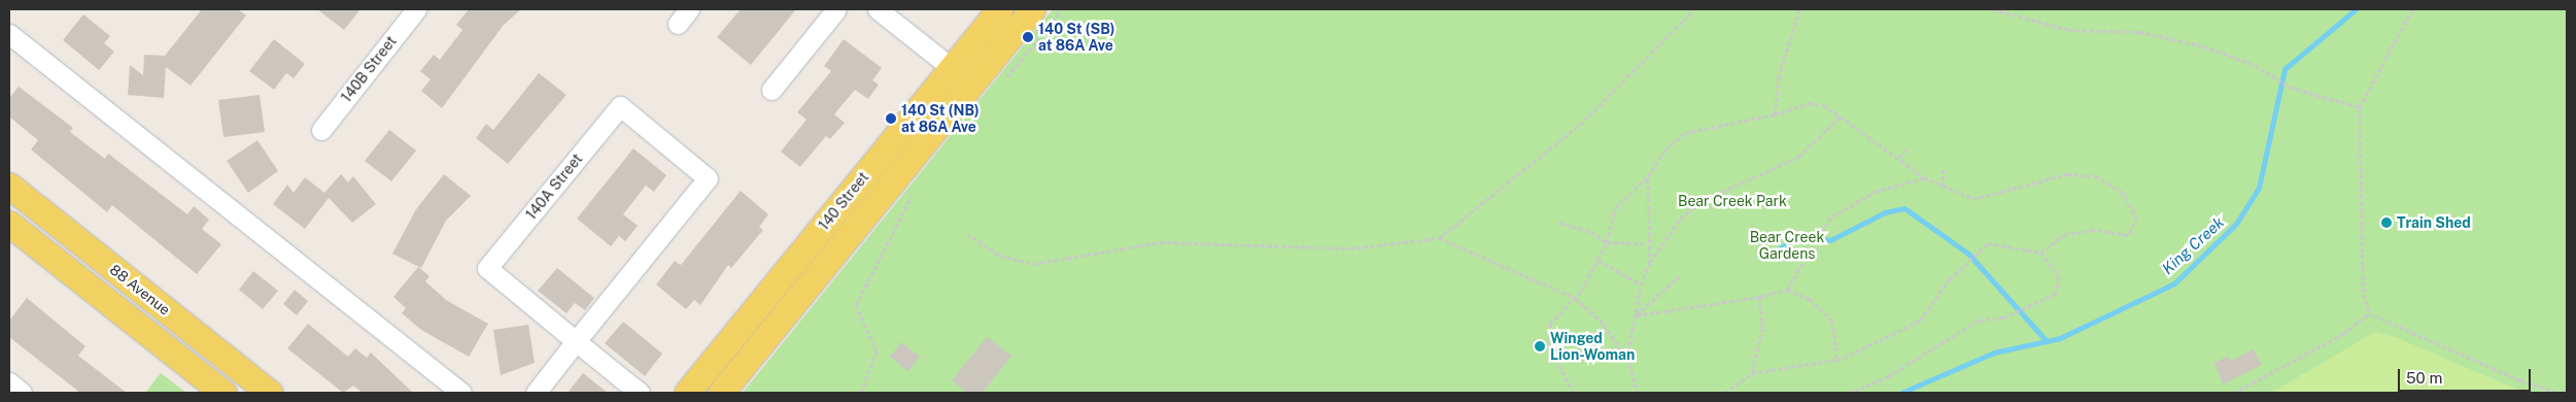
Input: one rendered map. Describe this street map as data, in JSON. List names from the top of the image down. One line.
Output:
{"streets":{"main road":["140 Street","88 Avenue"],"street":["140B Street","140A Street"]},"water":["King Creek"],"parks":["Bear Creek Park","Bear Creek Gardens"],"places":["140 St (SB) at 86A Ave","140 St (NB) at 86A Ave","Train Shed","Winged Lion-Woman"],"scale_bar":"50 m"}
